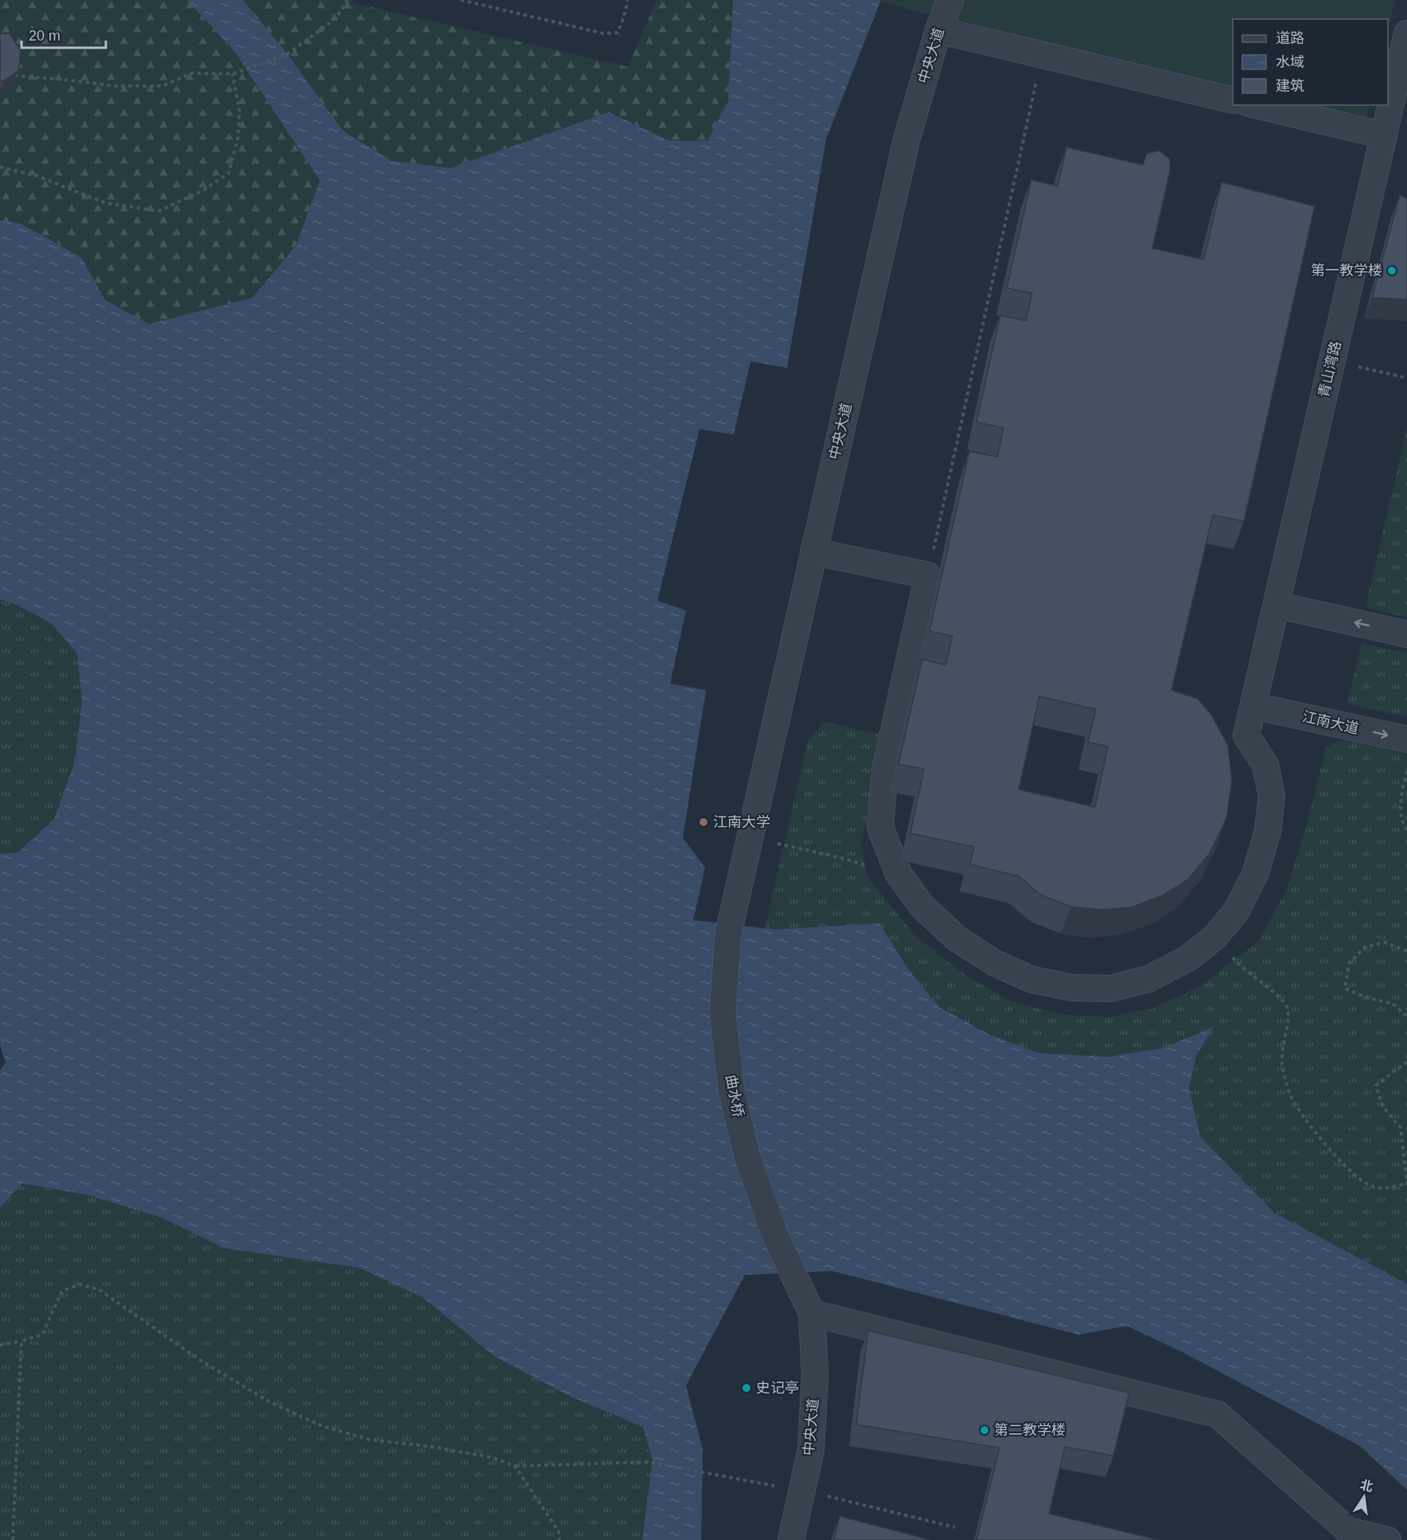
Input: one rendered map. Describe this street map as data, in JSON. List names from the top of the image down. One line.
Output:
{"streets":{"street":["中央大道","青山湾路","江南大道","曲水桥"]},"crossings":[["中央大道","曲水桥"],["青山湾路","江南大道"]],"places":["第一教学楼","江南大学","史记亭","第二教学楼"],"legend":["道路","水域","建筑"],"scale_bar":"20 m","north":"top"}
